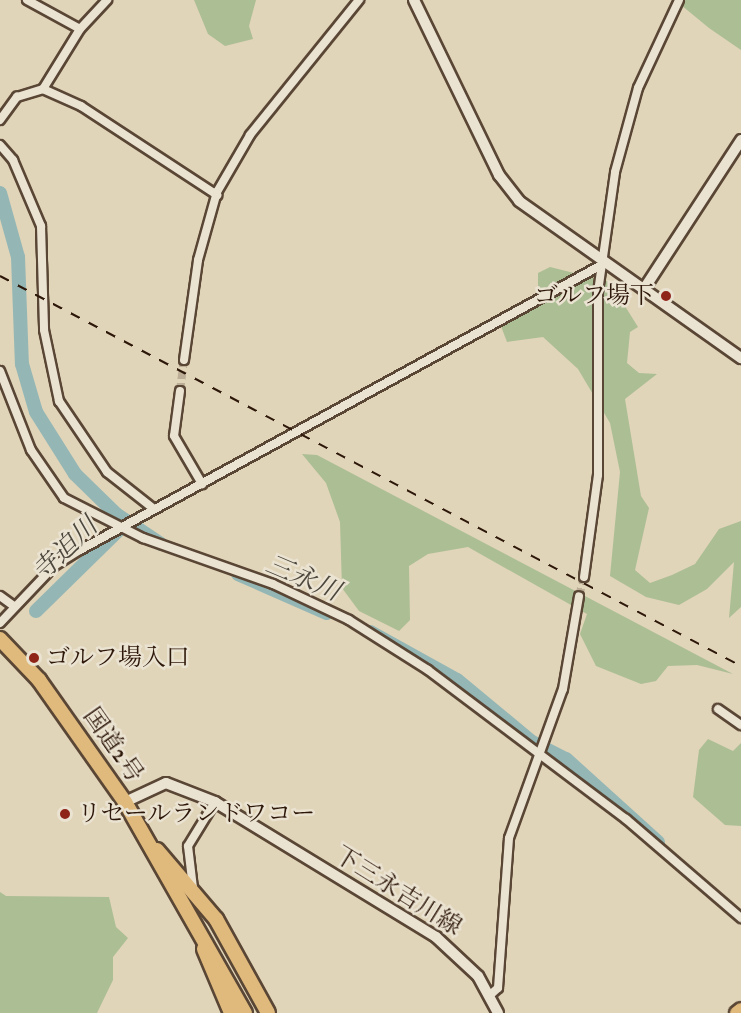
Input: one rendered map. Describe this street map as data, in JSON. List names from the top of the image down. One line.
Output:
{"streets":{"highway":["国道2号"],"street":["下三永吉川線"]},"crossings":[["国道2号","下三永吉川線"]],"water":["寺迫川","三永川"],"places":["ゴルフ場下","ゴルフ場入口","リセールランドワコー"]}
